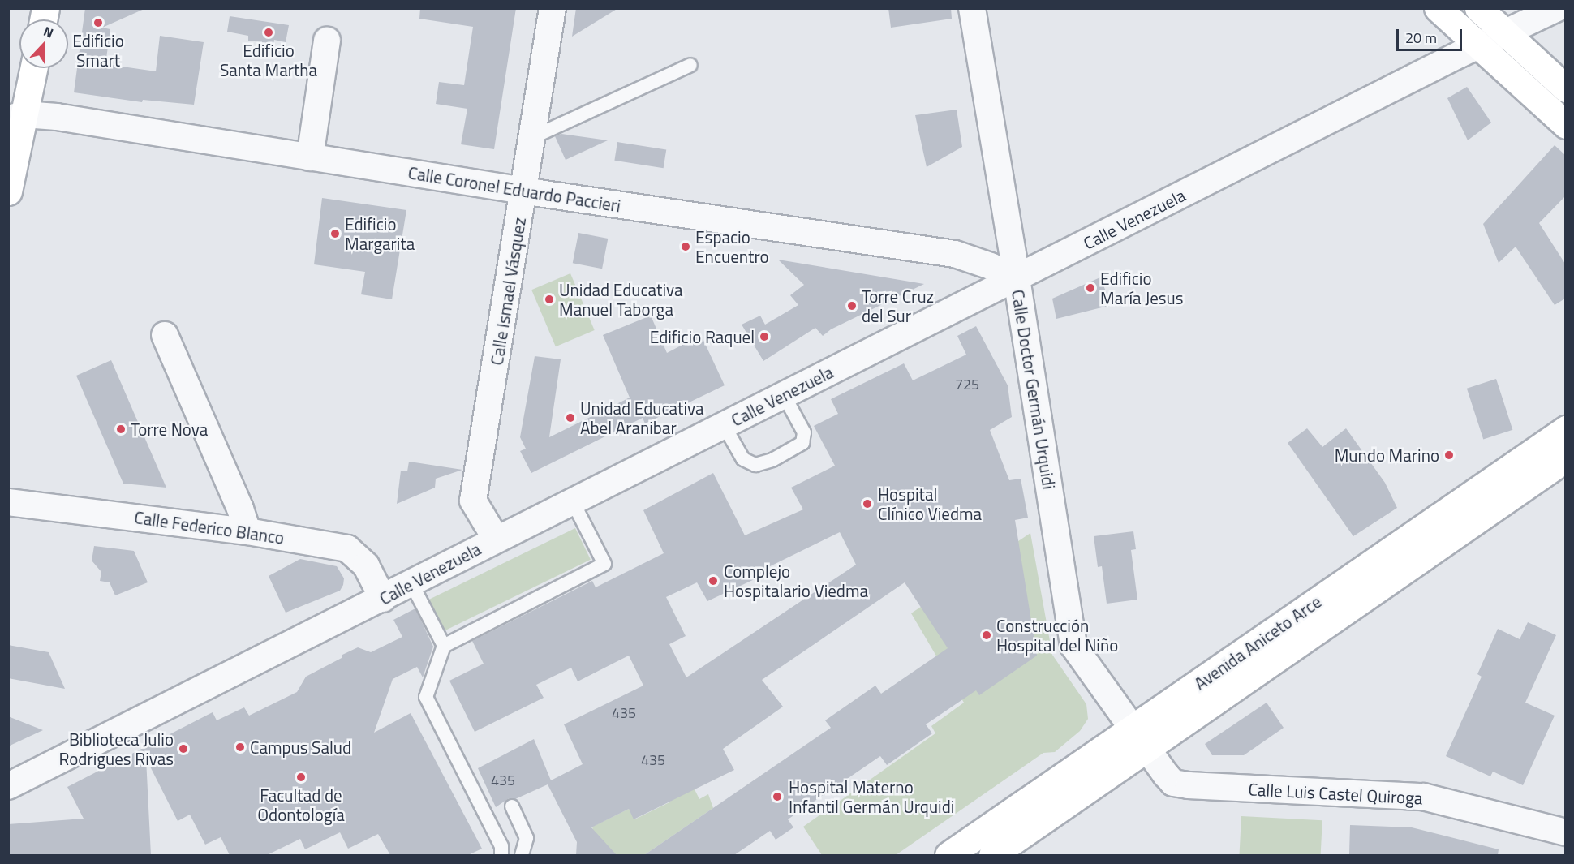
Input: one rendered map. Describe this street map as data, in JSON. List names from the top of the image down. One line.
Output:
{"streets":{"main road":["Avenida Aniceto Arce"],"street":["Calle Coronel Eduardo Paccieri","Calle Venezuela","Calle Ismael Vásquez","Calle Doctor Germán Urquidi","Calle Federico Blanco","Calle Luis Castel Quiroga"]},"crossings":[["Calle Coronel Eduardo Paccieri","Calle Venezuela"],["Calle Coronel Eduardo Paccieri","Calle Ismael Vásquez"],["Calle Coronel Eduardo Paccieri","Calle Doctor Germán Urquidi"],["Calle Venezuela","Calle Ismael Vásquez"],["Calle Venezuela","Calle Doctor Germán Urquidi"],["Calle Venezuela","Calle Federico Blanco"],["Calle Doctor Germán Urquidi","Avenida Aniceto Arce"],["Calle Doctor Germán Urquidi","Calle Luis Castel Quiroga"],["Avenida Aniceto Arce","Calle Luis Castel Quiroga"]],"places":["Edificio Smart","Edificio Santa Martha","Edificio Margarita","Espacio Encuentro","Edificio María Jesus","Unidad Educativa Manuel Taborga","Torre Cruz del Sur","Edificio Raquel","Unidad Educativa Abel Aranibar","Torre Nova","Mundo Marino","Hospital Clínico Viedma","Complejo Hospitalario Viedma","Construcción Hospital del Niño","Campus Salud","Biblioteca Julio Rodrigues Rivas","Facultad de Odontología","Hospital Materno Infantil Germán Urquidi"],"house_numbers":["725","435","435","435"],"scale_bar":"20 m","north":"top"}
